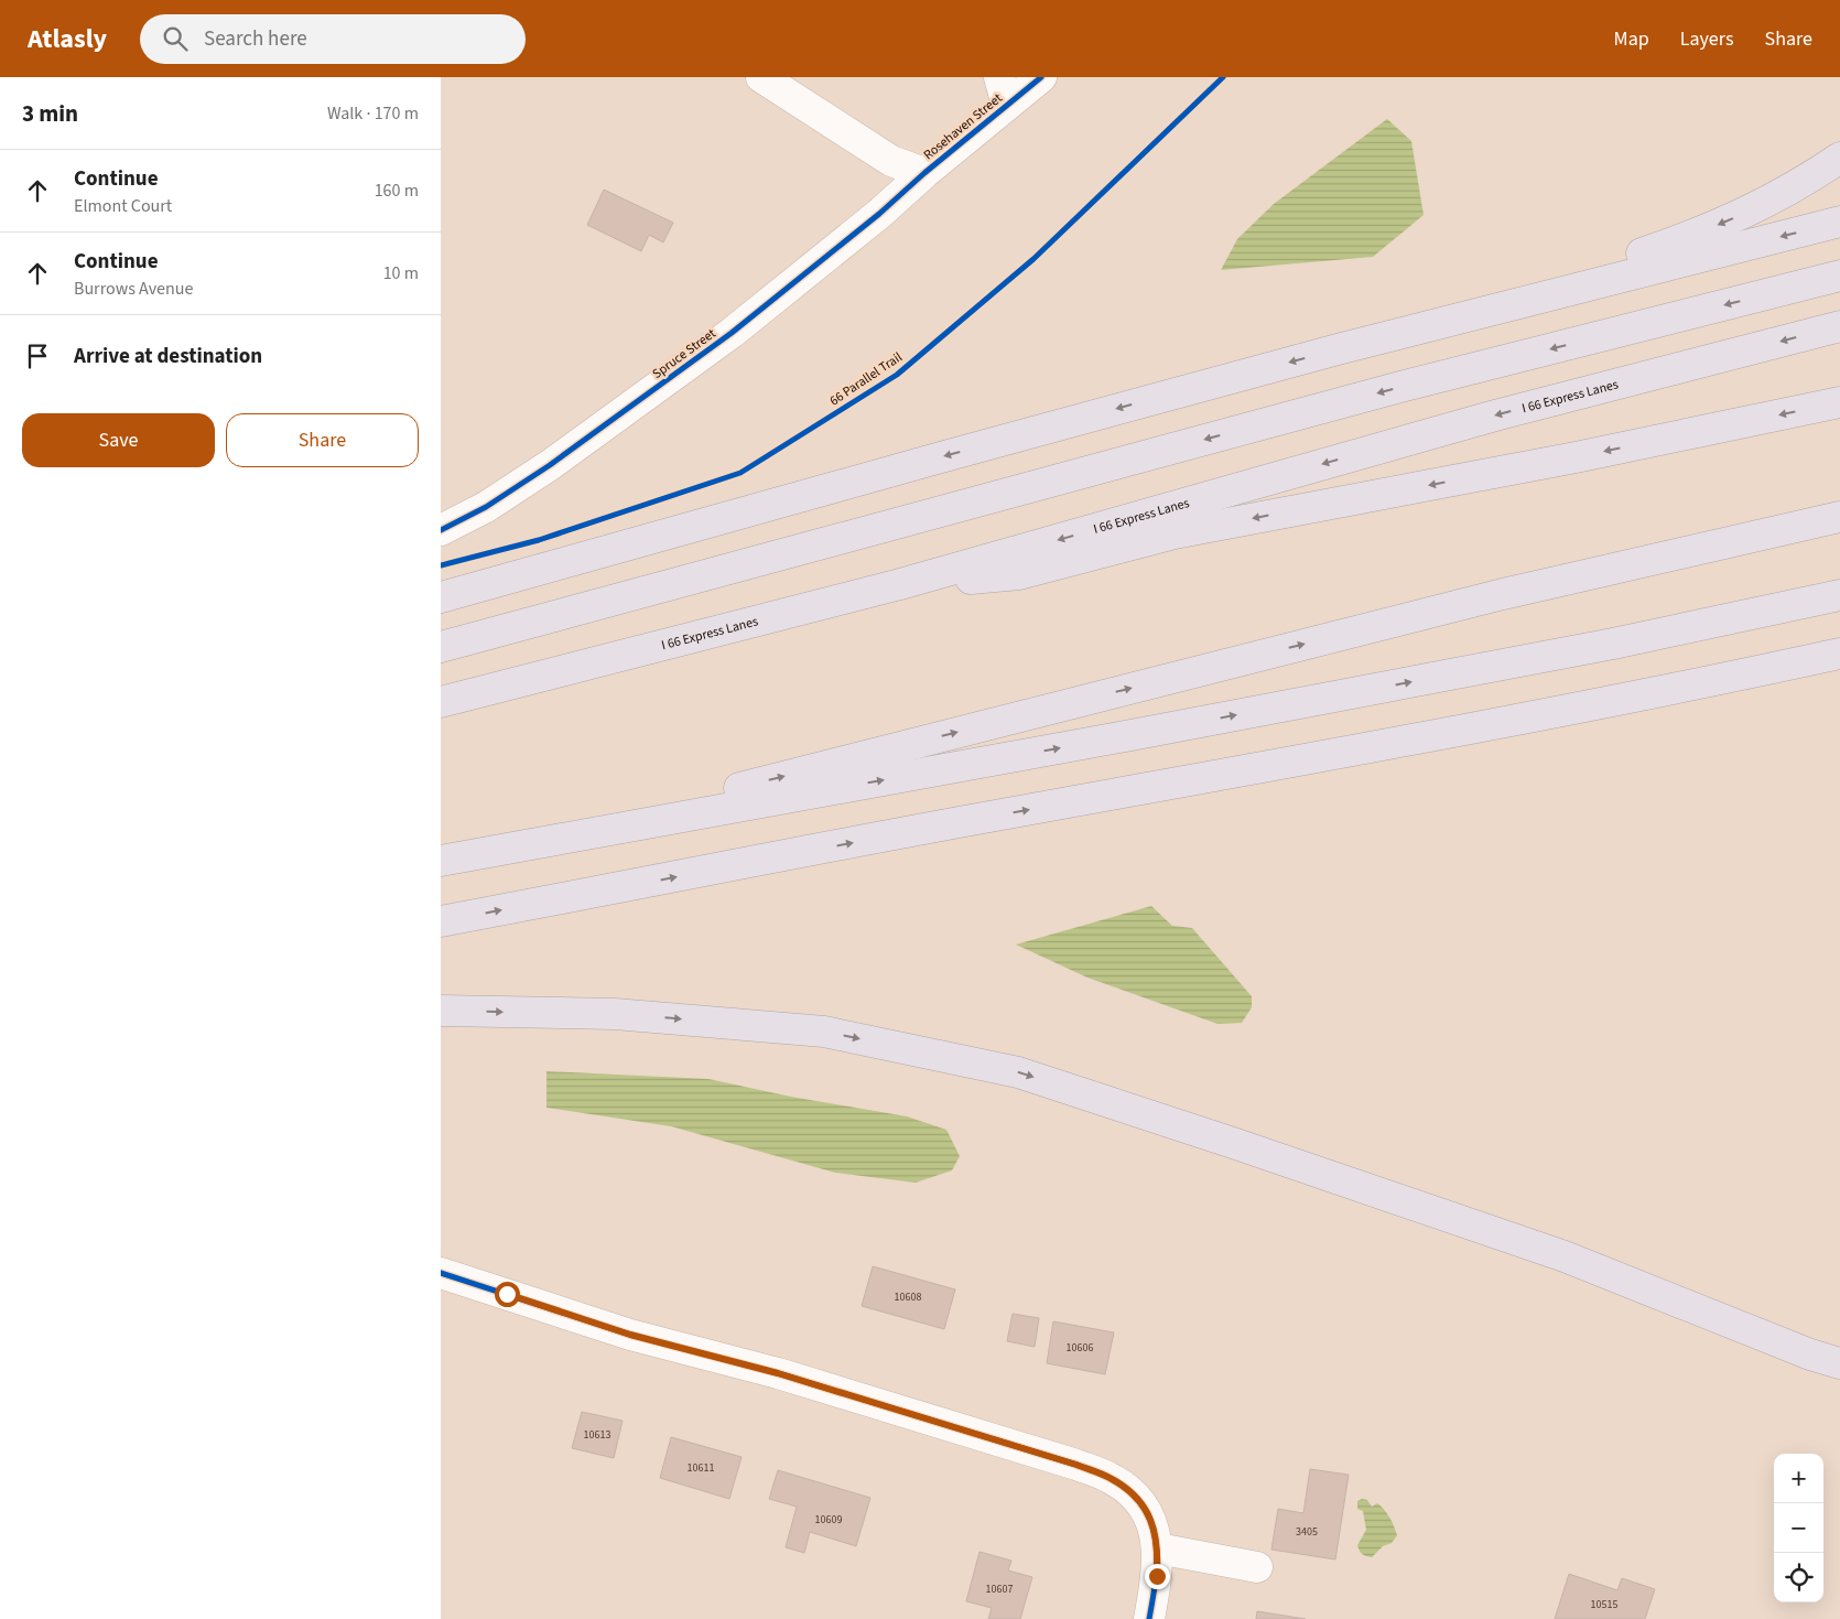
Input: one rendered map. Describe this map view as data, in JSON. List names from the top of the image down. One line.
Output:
{"streets":{"highway":["I 66 Express Lanes"],"street":["Rosehaven Street","Spruce Street"],"cycle path":["66 Parallel Trail"]},"crossings":[["Rosehaven Street","Spruce Street"]],"house_numbers":["10608","10606","10613","10611","10609","3405","10607","10515"],"page":{"header":"Atlasly","search":"Search here","nav":["Map","Layers","Share"],"heading":["3 min","Walk · 170 m"],"list":[["Continue","Elmont Court","160 m"],["Continue","Burrows Avenue","10 m"],"Arrive at destination"],"buttons":["Save","Share"],"map_buttons":["+","−"]}}
